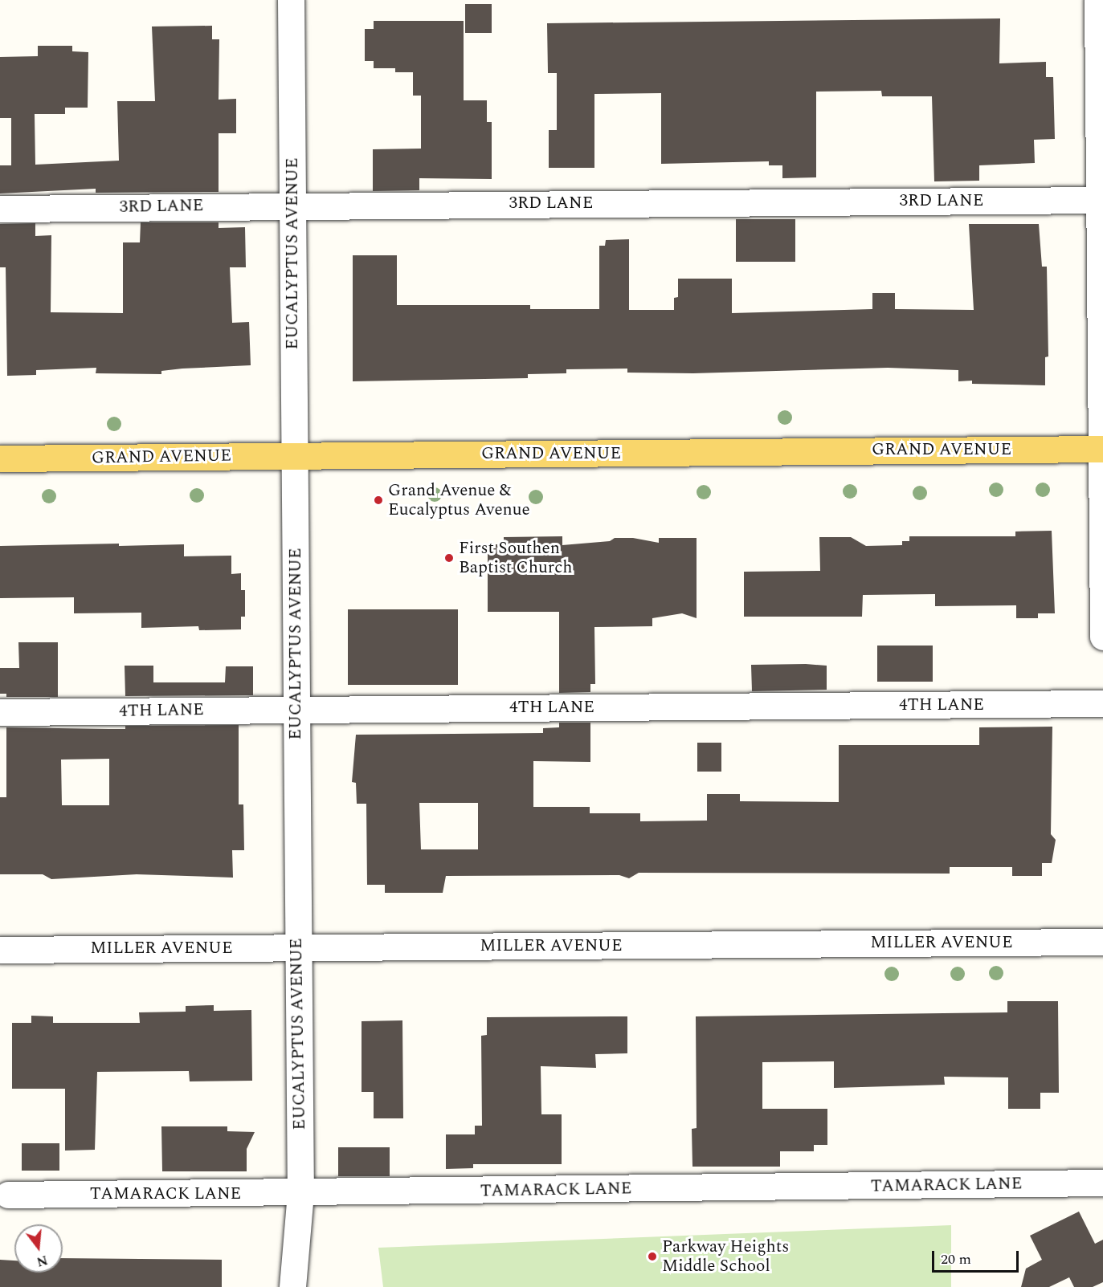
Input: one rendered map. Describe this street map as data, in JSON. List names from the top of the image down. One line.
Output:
{"streets":{"main road":["GRAND AVENUE"],"street":["3RD LANE","EUCALYPTUS AVENUE","4TH LANE","MILLER AVENUE","TAMARACK LANE"]},"crossings":[["3RD LANE","EUCALYPTUS AVENUE"],["EUCALYPTUS AVENUE","GRAND AVENUE"],["EUCALYPTUS AVENUE","4TH LANE"],["EUCALYPTUS AVENUE","MILLER AVENUE"],["EUCALYPTUS AVENUE","TAMARACK LANE"]],"places":["Grand Avenue & Eucalyptus Avenue","First Southen Baptist Church","Parkway Heights Middle School"],"scale_bar":"20 m","north":"bottom"}
